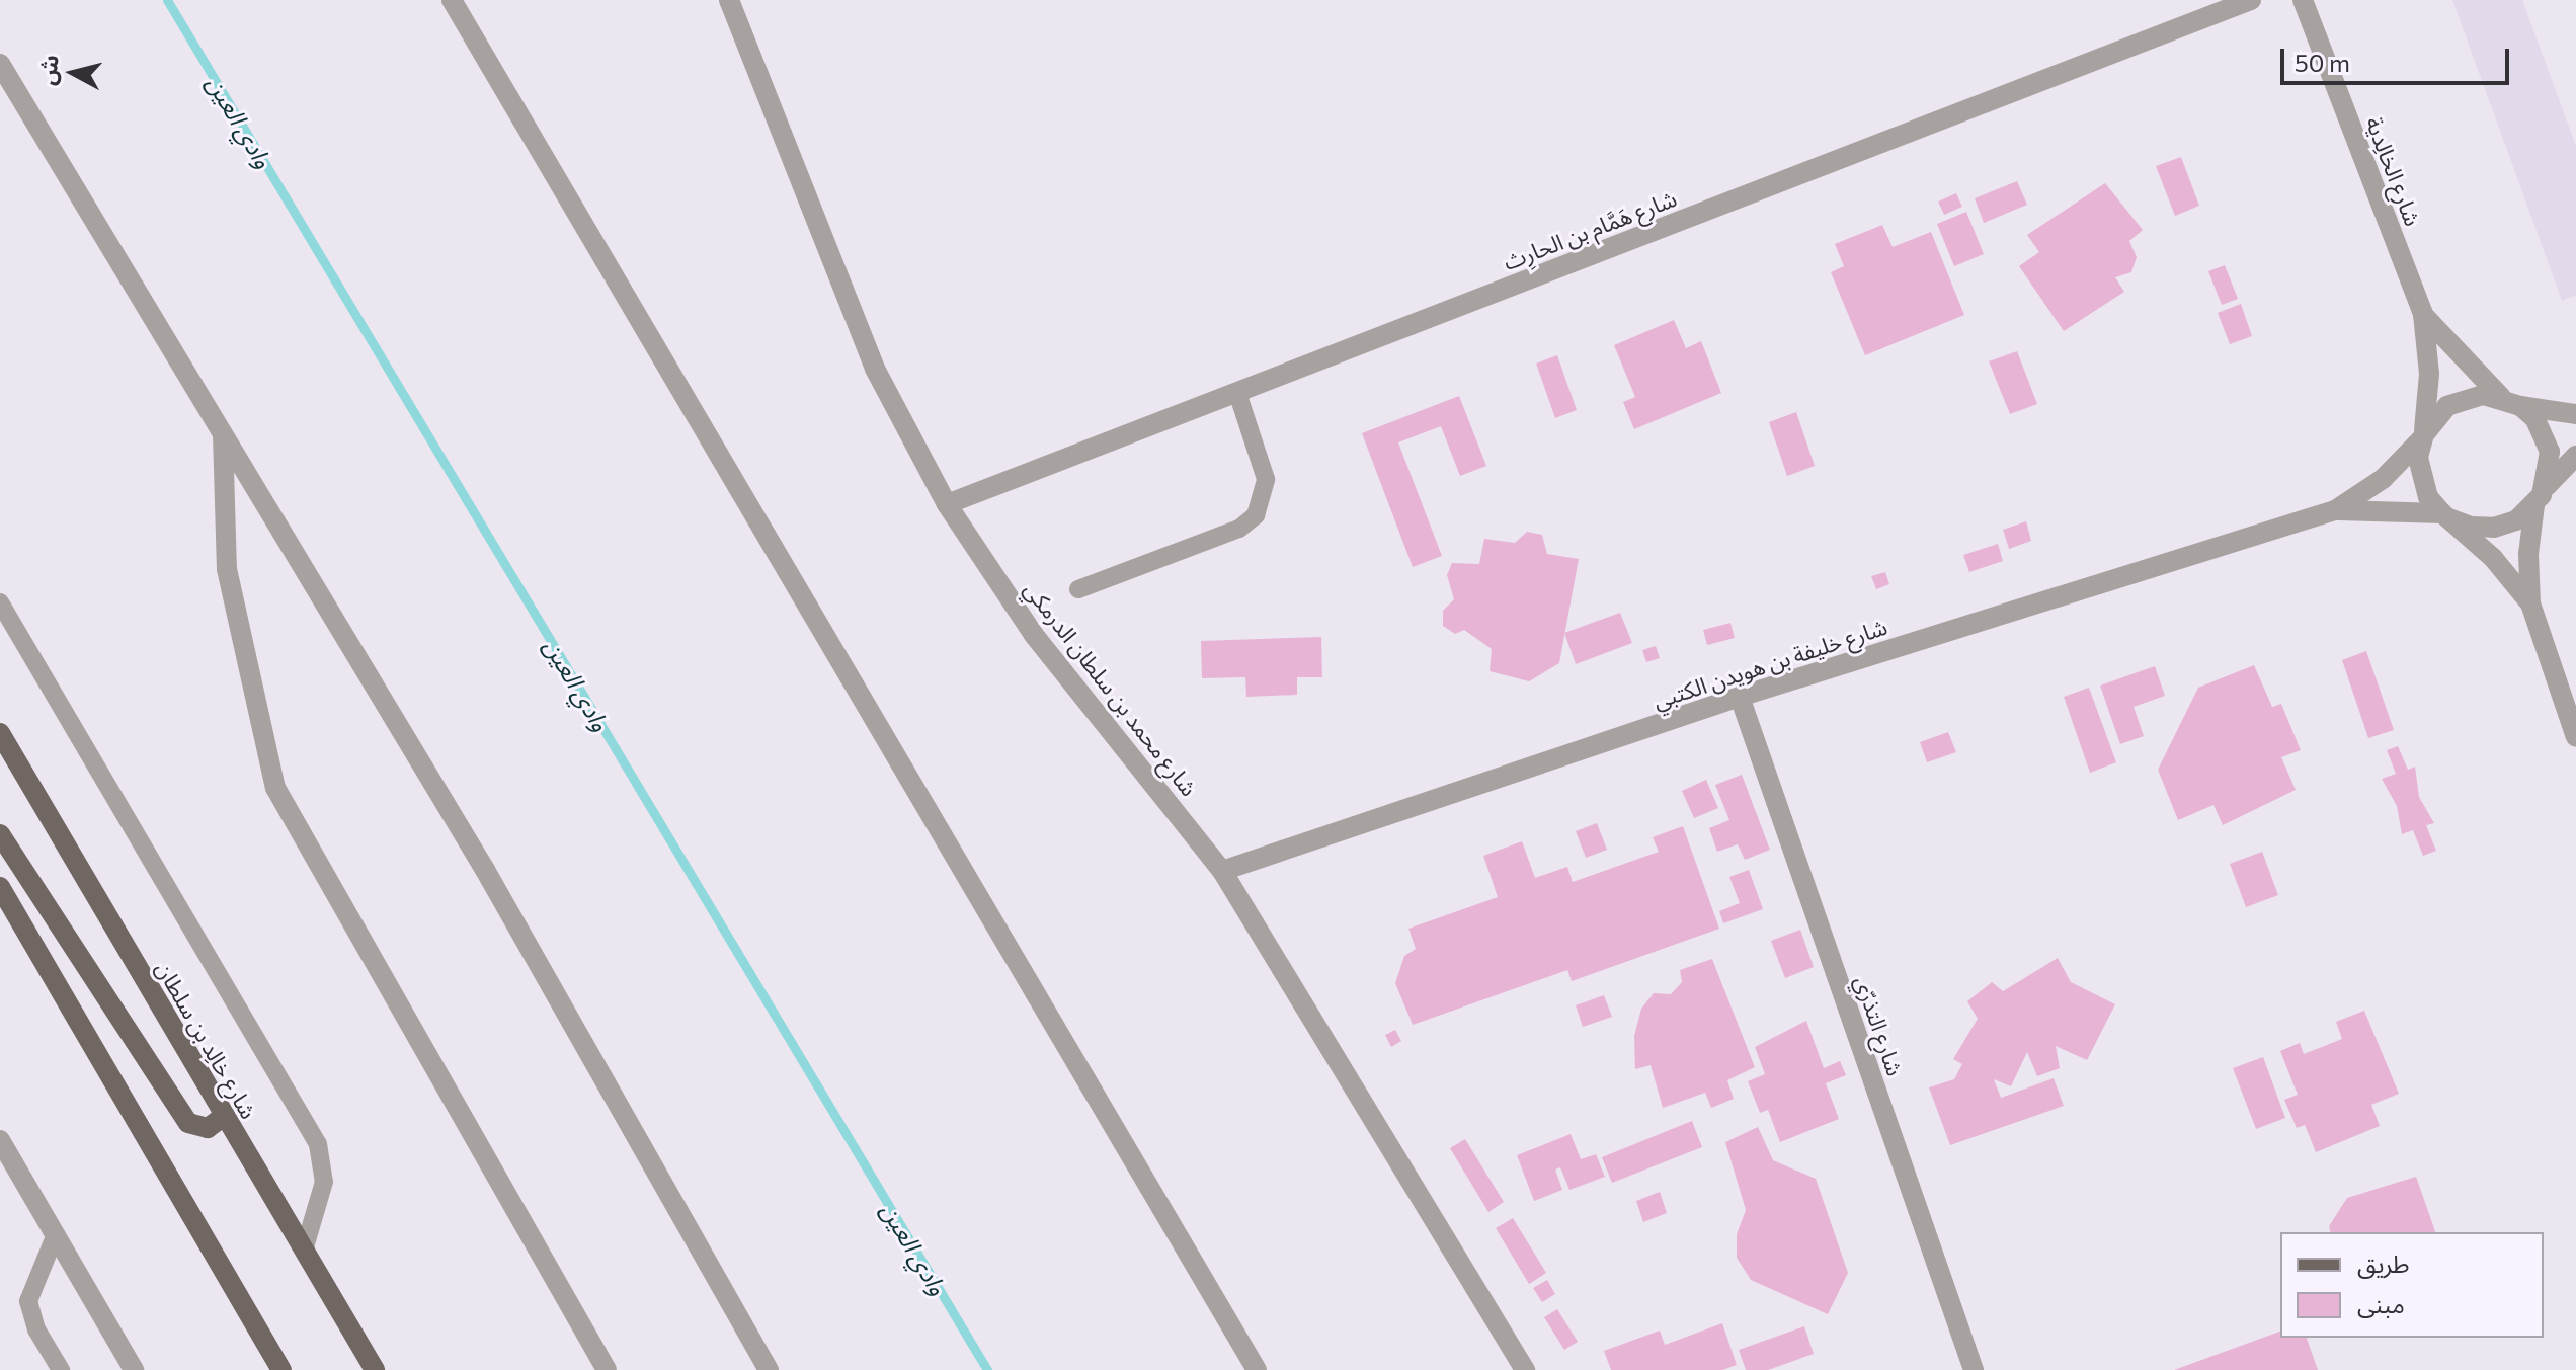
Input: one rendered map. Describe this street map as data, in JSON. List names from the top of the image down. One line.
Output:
{"streets":{"main road":["شارع خالِد بن سلطان"],"street":["شارع الخالِدية","شارع هَمَّام بن الحارِث","شارع خليفة بن هويدن الكتبي","شارع محمد بن سلطان الدرمكي","شارع التذرّي"]},"crossings":[["شارع الخالِدية","شارع خليفة بن هويدن الكتبي"],["شارع هَمَّام بن الحارِث","شارع محمد بن سلطان الدرمكي"],["شارع خليفة بن هويدن الكتبي","شارع محمد بن سلطان الدرمكي"],["شارع خليفة بن هويدن الكتبي","شارع التذرّي"]],"water":["وادي العين"],"legend":["طريق","مبنى"],"scale_bar":"50 m","north":"left"}
